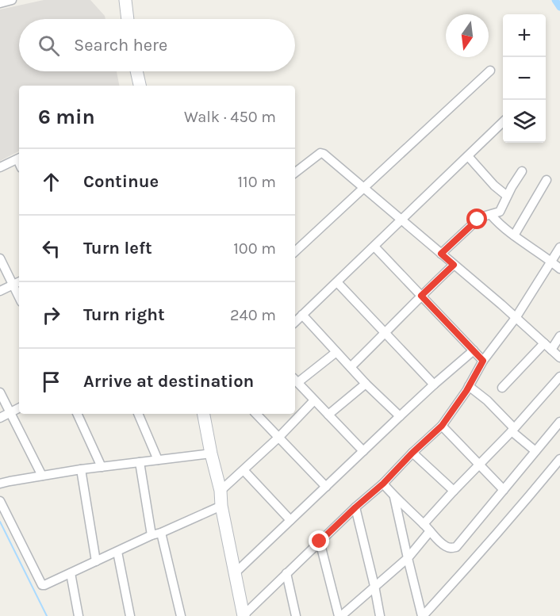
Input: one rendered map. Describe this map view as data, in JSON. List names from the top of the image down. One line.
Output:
{"north":"bottom","page":{"map_buttons":["+","−"],"search":"Search here","heading":["6 min","Walk · 450 m"],"list":[["Continue","110 m"],["Turn left","100 m"],["Turn right","240 m"],"Arrive at destination"]}}
